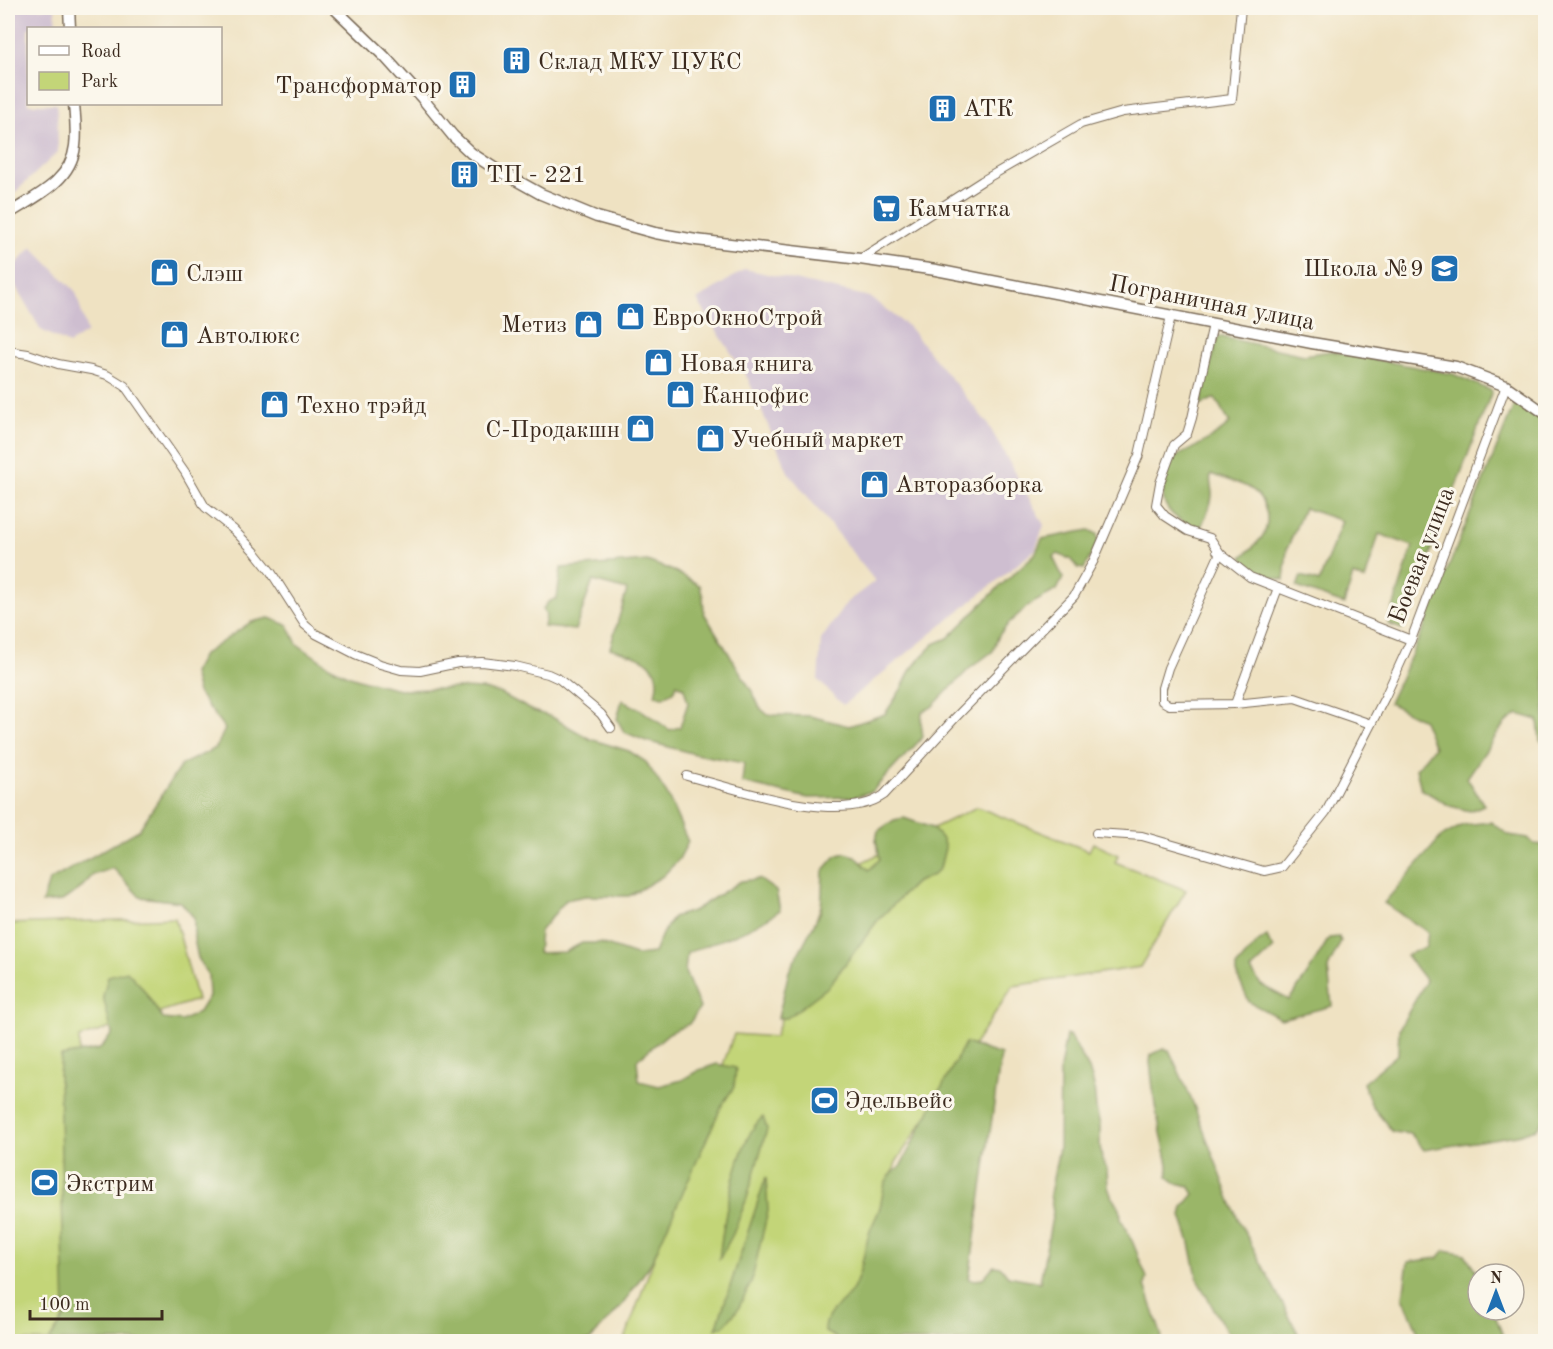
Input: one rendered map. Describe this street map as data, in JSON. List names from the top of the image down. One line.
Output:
{"streets":{"street":["Пограничная улица","Боевая улица"]},"crossings":[["Пограничная улица","Боевая улица"]],"places":{"building":["Склад МКУ ЦУКС","Трансформатор","АТК","ТП - 221"],"supermarket":["Камчатка"],"school or university":["Школа №9"],"shop":["Слэш","ЕвроОкноСтрой","Метиз","Автолюкс","Новая книга","Канцофис","Техно трэйд","С-Продакшн","Учебный маркет","Авторазборка"],"sports":["Эдельвейс","Экстрим"]},"legend":["Road","Park"],"scale_bar":"100 m","north":"top"}
